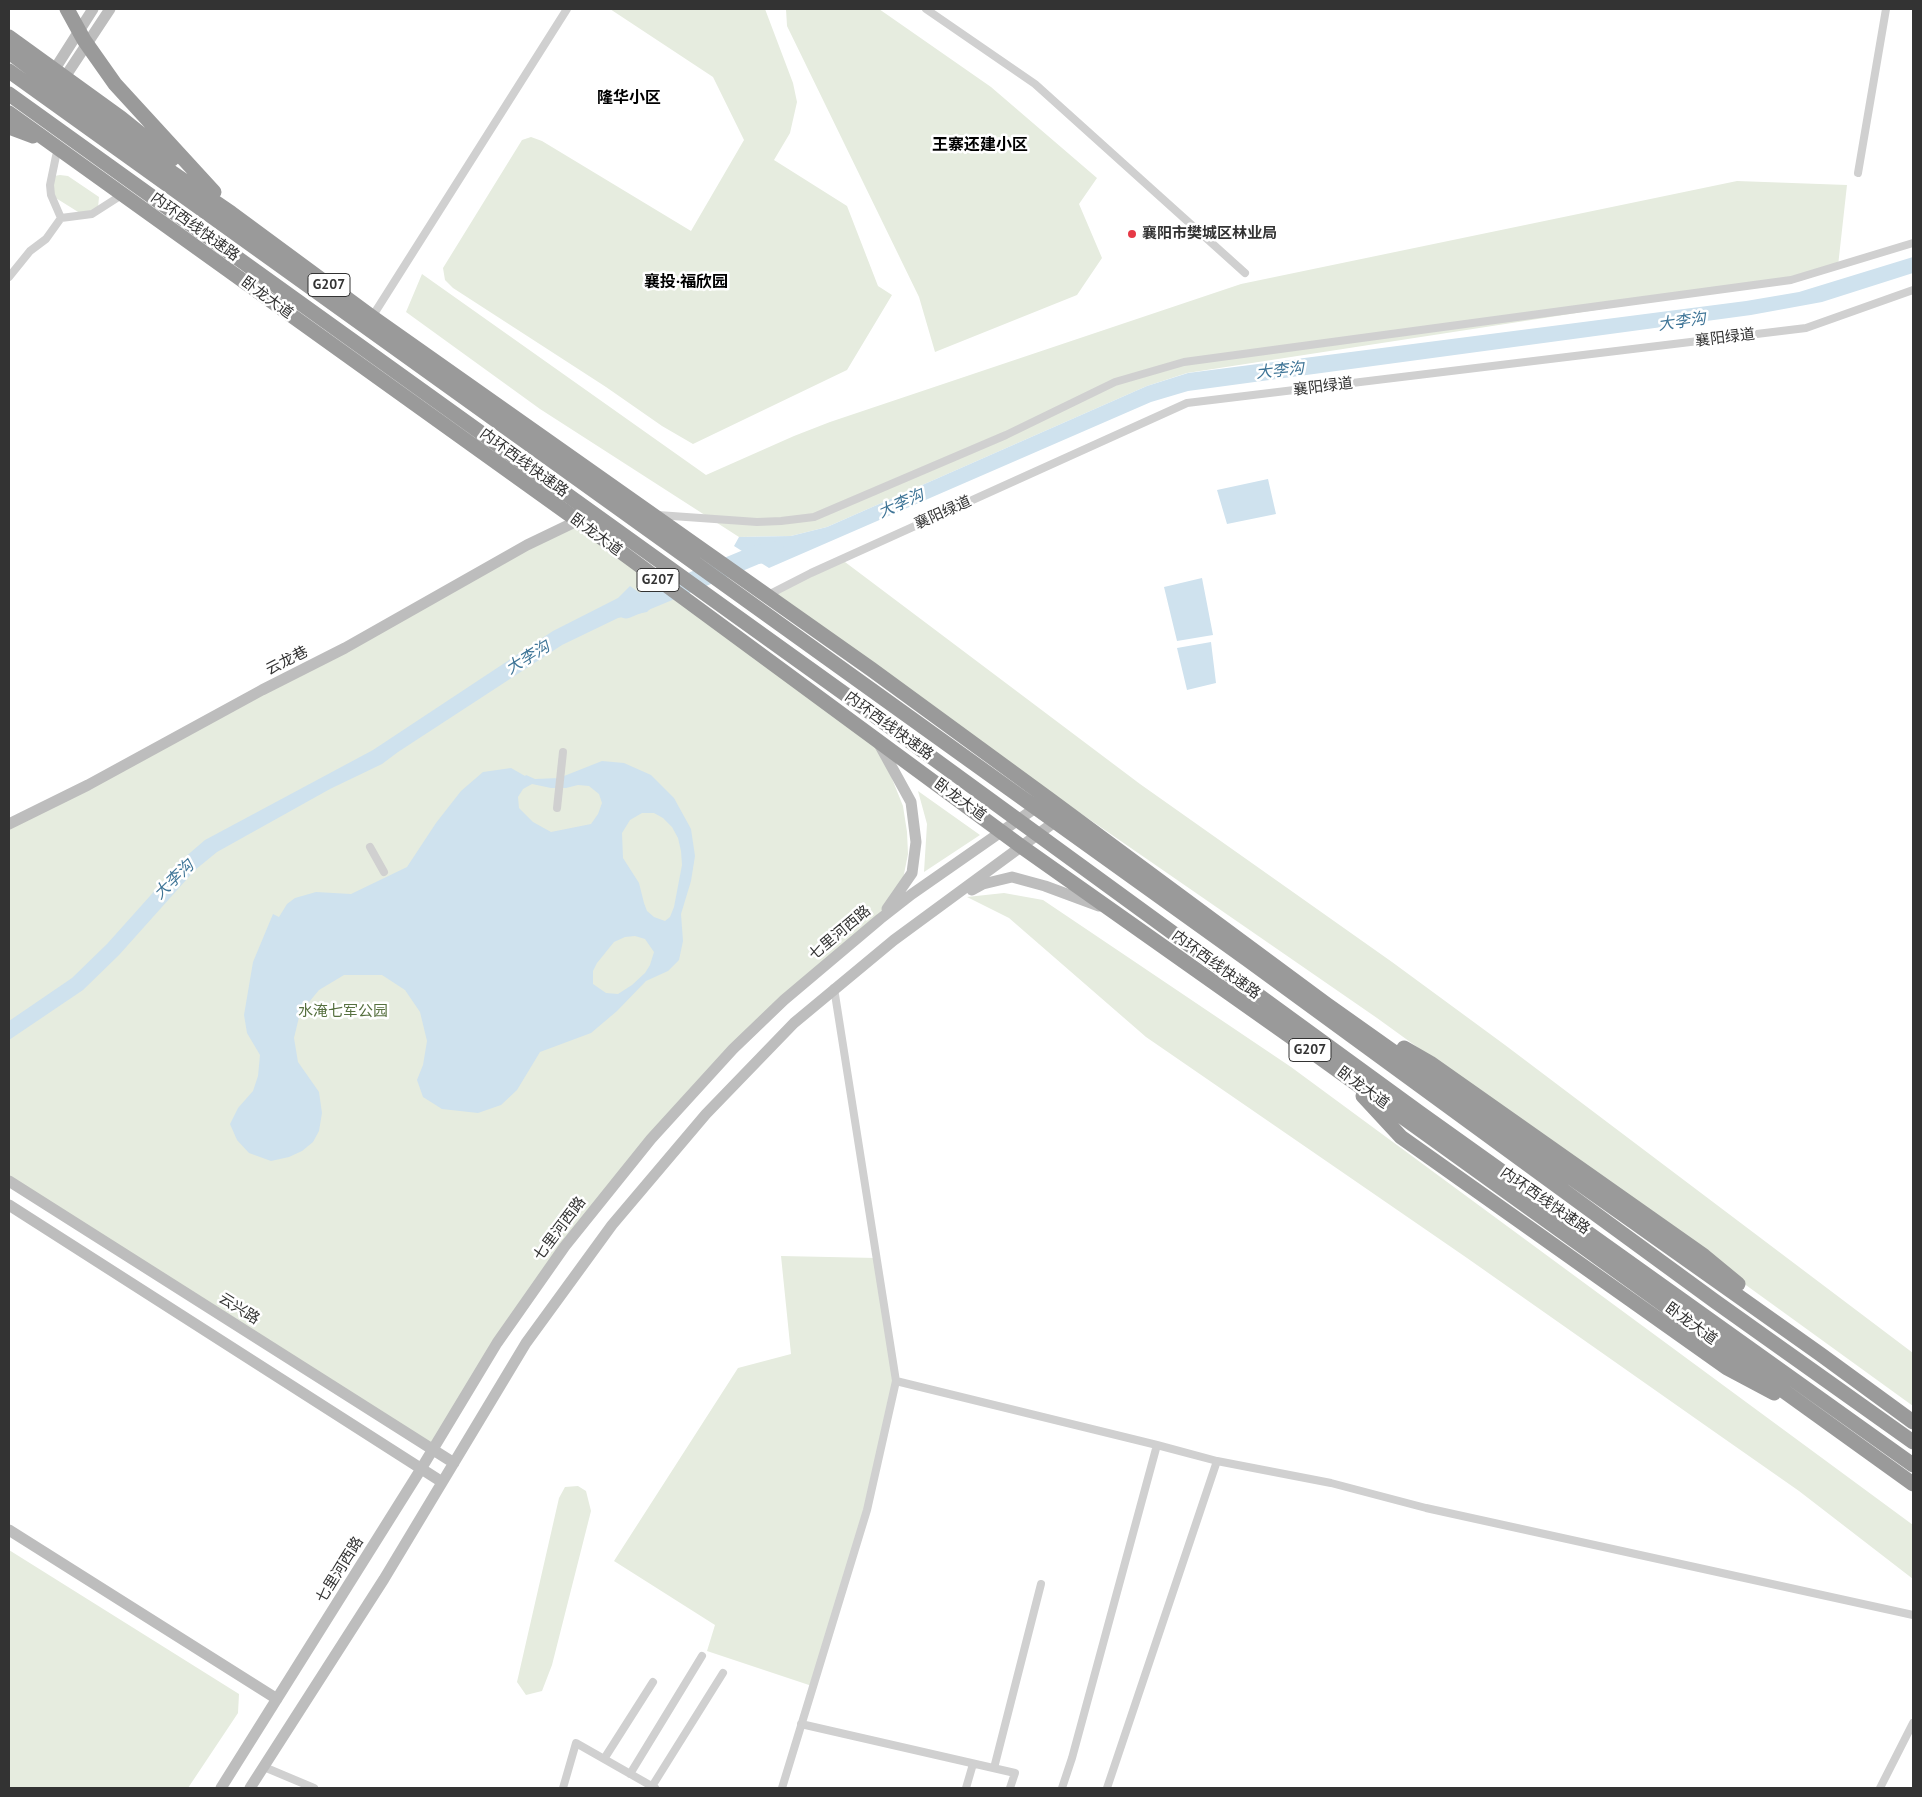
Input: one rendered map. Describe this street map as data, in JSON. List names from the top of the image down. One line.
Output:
{"streets":{"highway":["内环西线快速路","G207","卧龙大道"],"street":["襄阳绿道","云龙巷","七里河西路","云兴路"]},"crossings":[["G207","襄阳绿道"],["G207","七里河西路"],["卧龙大道","云龙巷"],["卧龙大道","七里河西路"],["七里河西路","云兴路"]],"districts":["隆华小区","王寨还建小区","襄投·福欣园"],"water":["大李沟"],"parks":["水淹七军公园"],"places":["襄阳市樊城区林业局"]}
